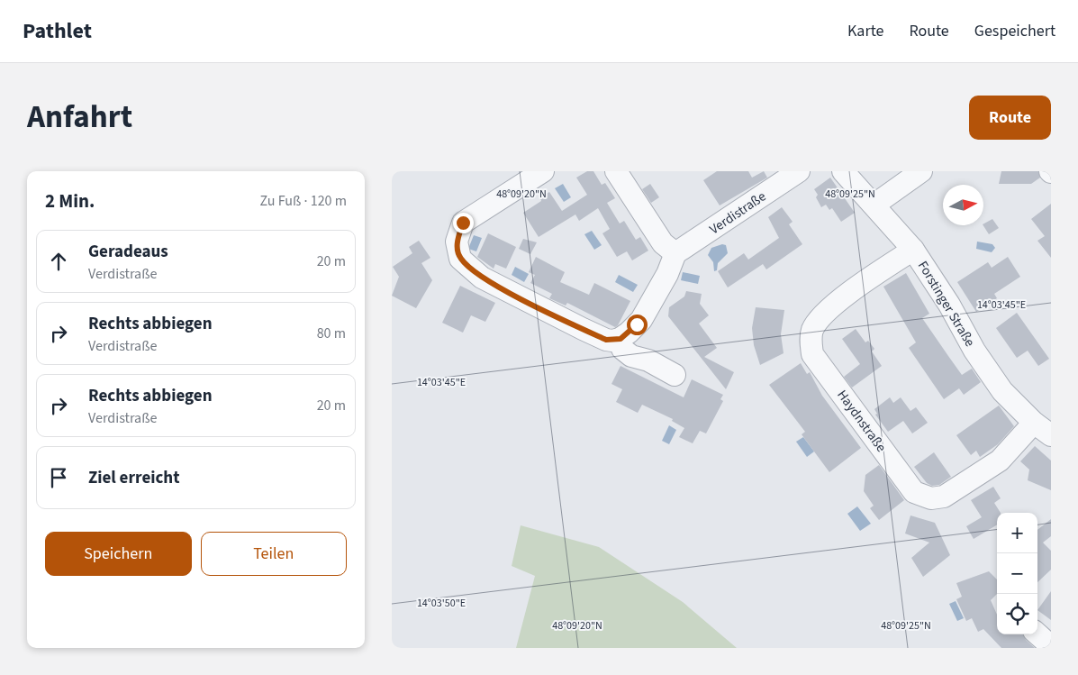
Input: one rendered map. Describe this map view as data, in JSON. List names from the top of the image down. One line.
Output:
{"streets":{"street":["Verdistraße","Forstinger Straße","Haydnstraße"]},"crossings":[["Forstinger Straße","Haydnstraße"]],"north":"right","page":{"header":"Pathlet","nav":["Karte","Route","Gespeichert"],"title":"Anfahrt","buttons":["Route",["Speichern","Teilen"]],"heading":["2 Min.","Zu Fuß · 120 m"],"list":[["Geradeaus","Verdistraße","20 m"],["Rechts abbiegen","Verdistraße","80 m"],["Rechts abbiegen","Verdistraße","20 m"],"Ziel erreicht"],"map_buttons":["+","−"]},"coordinates":["48°09'20\"N","48°09'25\"N","14°03'45\"E","14°03'50\"E"]}
